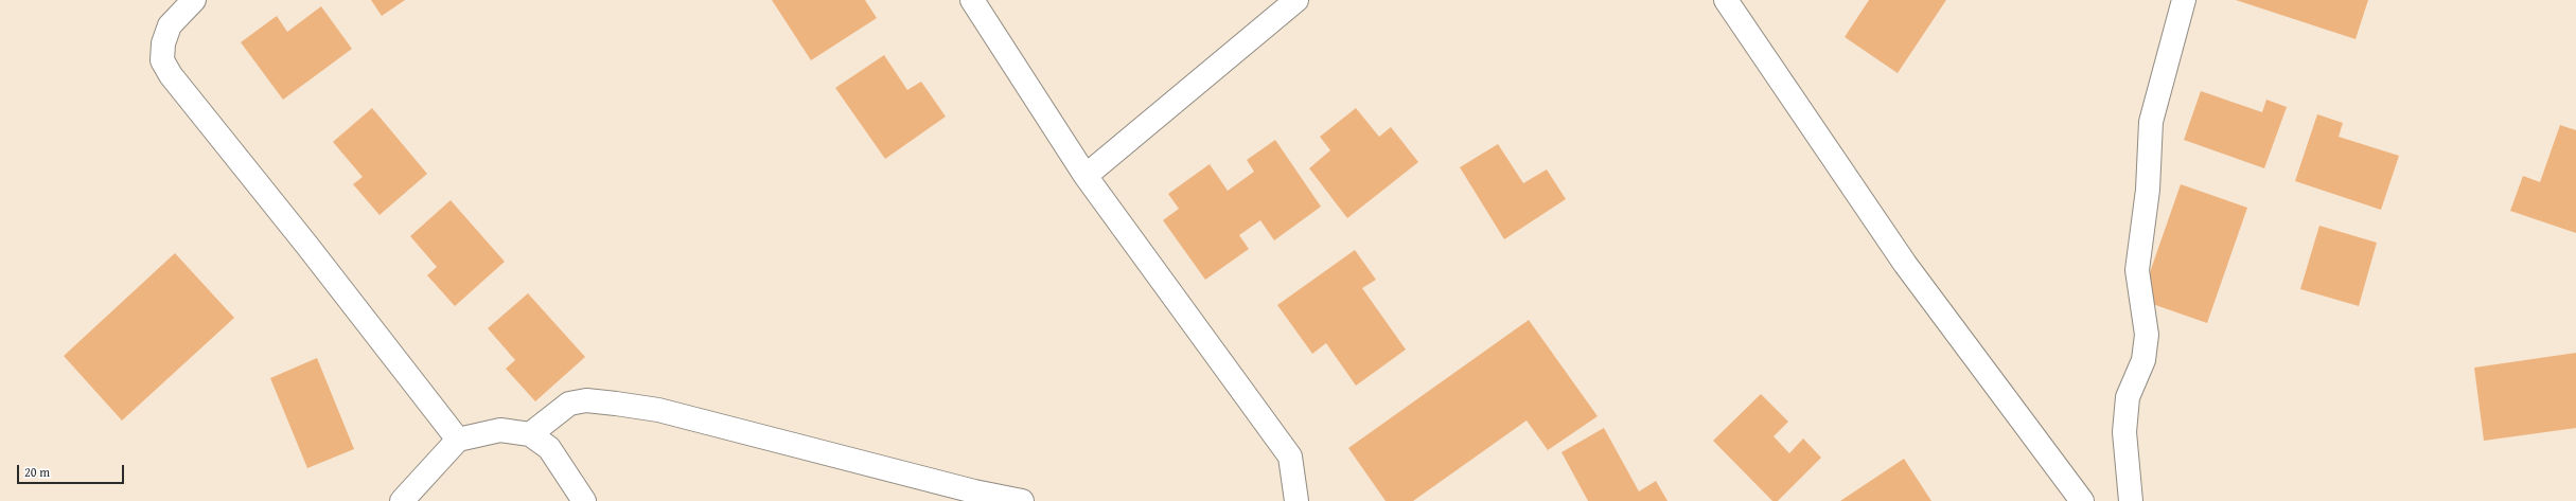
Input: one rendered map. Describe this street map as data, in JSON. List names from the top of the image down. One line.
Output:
{"scale_bar":"20 m"}
